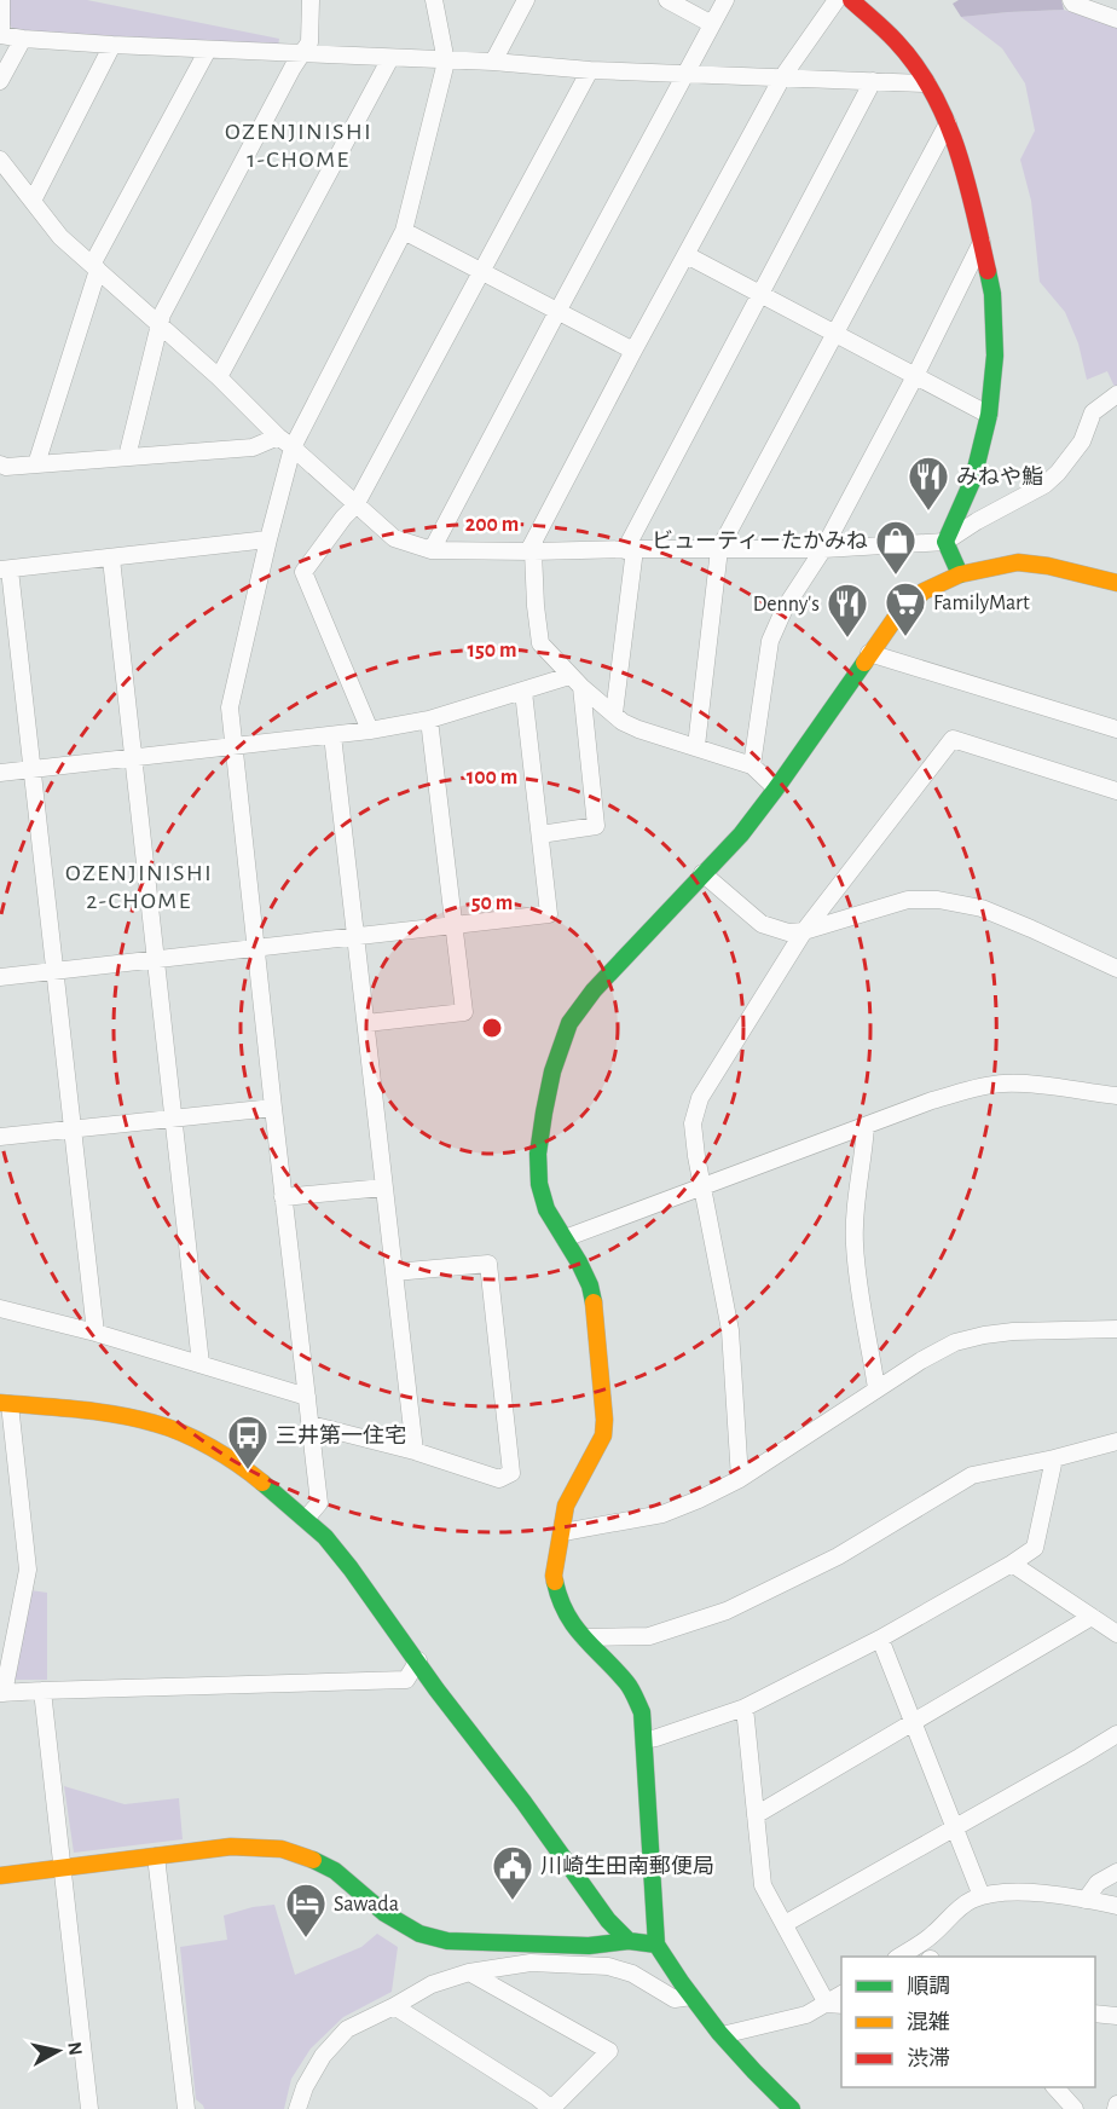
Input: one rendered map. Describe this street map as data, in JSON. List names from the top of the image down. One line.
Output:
{"districts":["OZENJINISHI 1-CHOME","OZENJINISHI 2-CHOME"],"places":{"restaurant":["みねや鮨","Denny's"],"shop":["ビューティーたかみね"],"supermarket":["FamilyMart"],"bus stop":["三井第一住宅"],"public building":["川崎生田南郵便局"],"hotel":["Sawada"]},"legend":["順調","混雑","渋滞"],"north":"right","rings":["200 m","150 m","100 m","50 m"]}
